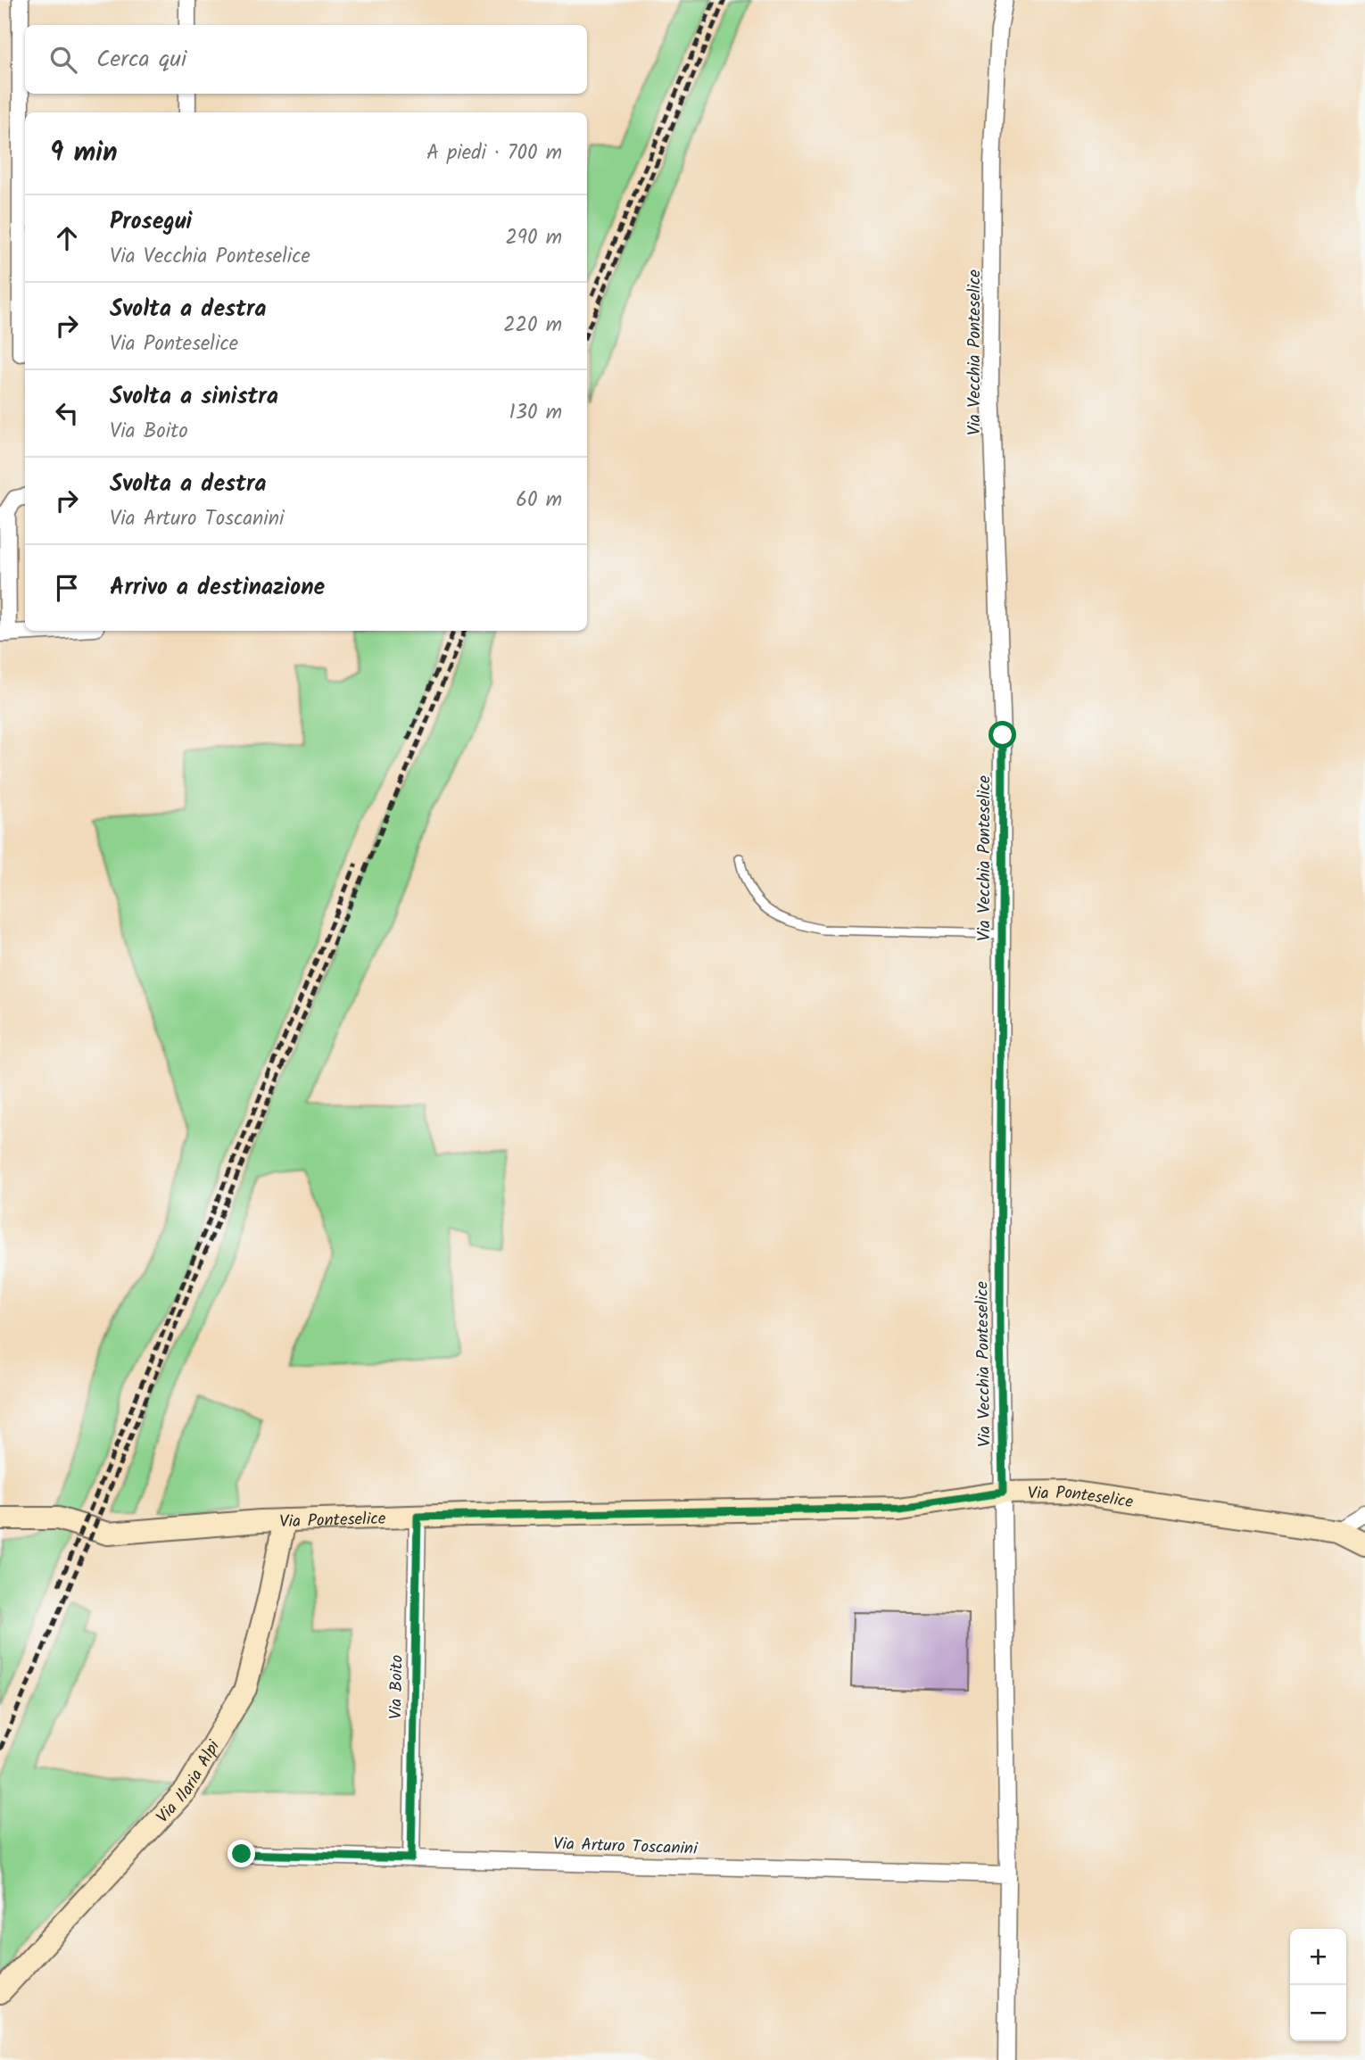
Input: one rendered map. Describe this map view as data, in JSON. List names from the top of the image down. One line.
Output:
{"streets":{"street":["Via Vecchia Ponteselice","Via Ponteselice","Via Boito","Via Ilaria Alpi","Via Arturo Toscanini"]},"crossings":[["Via Vecchia Ponteselice","Via Ponteselice"],["Via Vecchia Ponteselice","Via Arturo Toscanini"],["Via Ponteselice","Via Boito"],["Via Ponteselice","Via Ilaria Alpi"],["Via Boito","Via Arturo Toscanini"]],"page":{"search":"Cerca qui","heading":["9 min","A piedi · 700 m"],"list":[["Prosegui","Via Vecchia Ponteselice","290 m"],["Svolta a destra","Via Ponteselice","220 m"],["Svolta a sinistra","Via Boito","130 m"],["Svolta a destra","Via Arturo Toscanini","60 m"],"Arrivo a destinazione"],"map_buttons":["+","−"]}}
